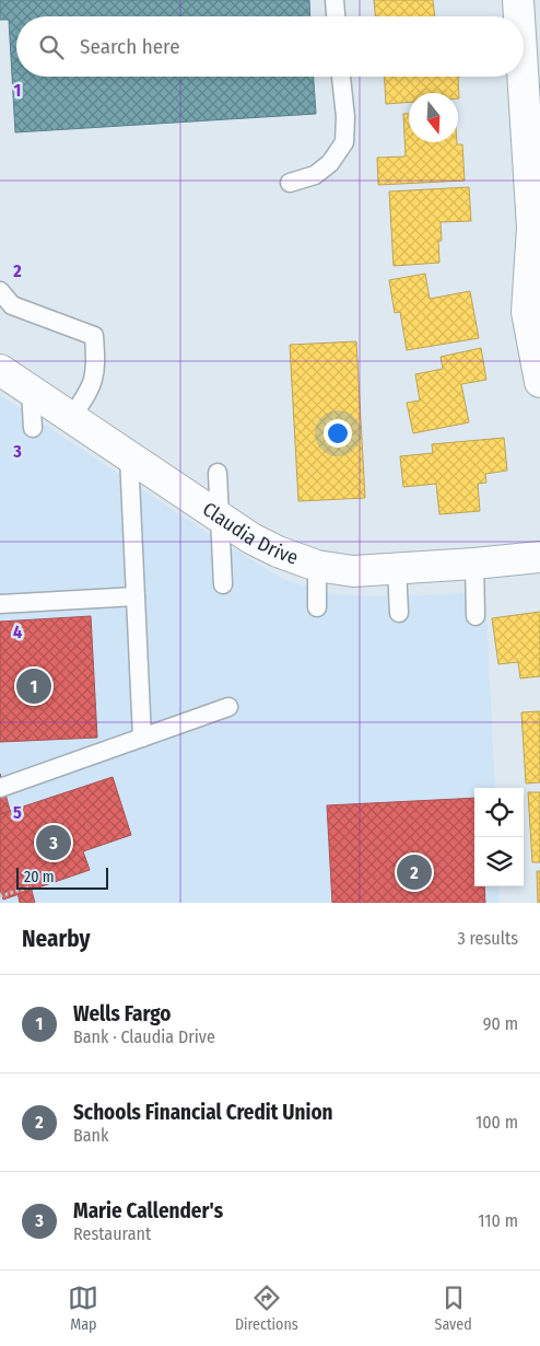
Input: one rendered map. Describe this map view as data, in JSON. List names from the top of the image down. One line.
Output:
{"streets":{"street":["Claudia Drive"]},"scale_bar":"20 m","north":"bottom","page":{"search":"Search here","pins":["1","3","2"],"scale":"20 m","heading":["Nearby","3 results"],"list":[{"mark":"1","name":"Wells Fargo","note":"Bank · Claudia Drive","value":"90 m"},{"mark":"2","name":"Schools Financial Credit Union","note":"Bank","value":"100 m"},{"mark":"3","name":"Marie Callender's","note":"Restaurant","value":"110 m"}],"nav":["Map","Directions","Saved"]},"grid":{"rows":["1","2","3","4","5"]}}
